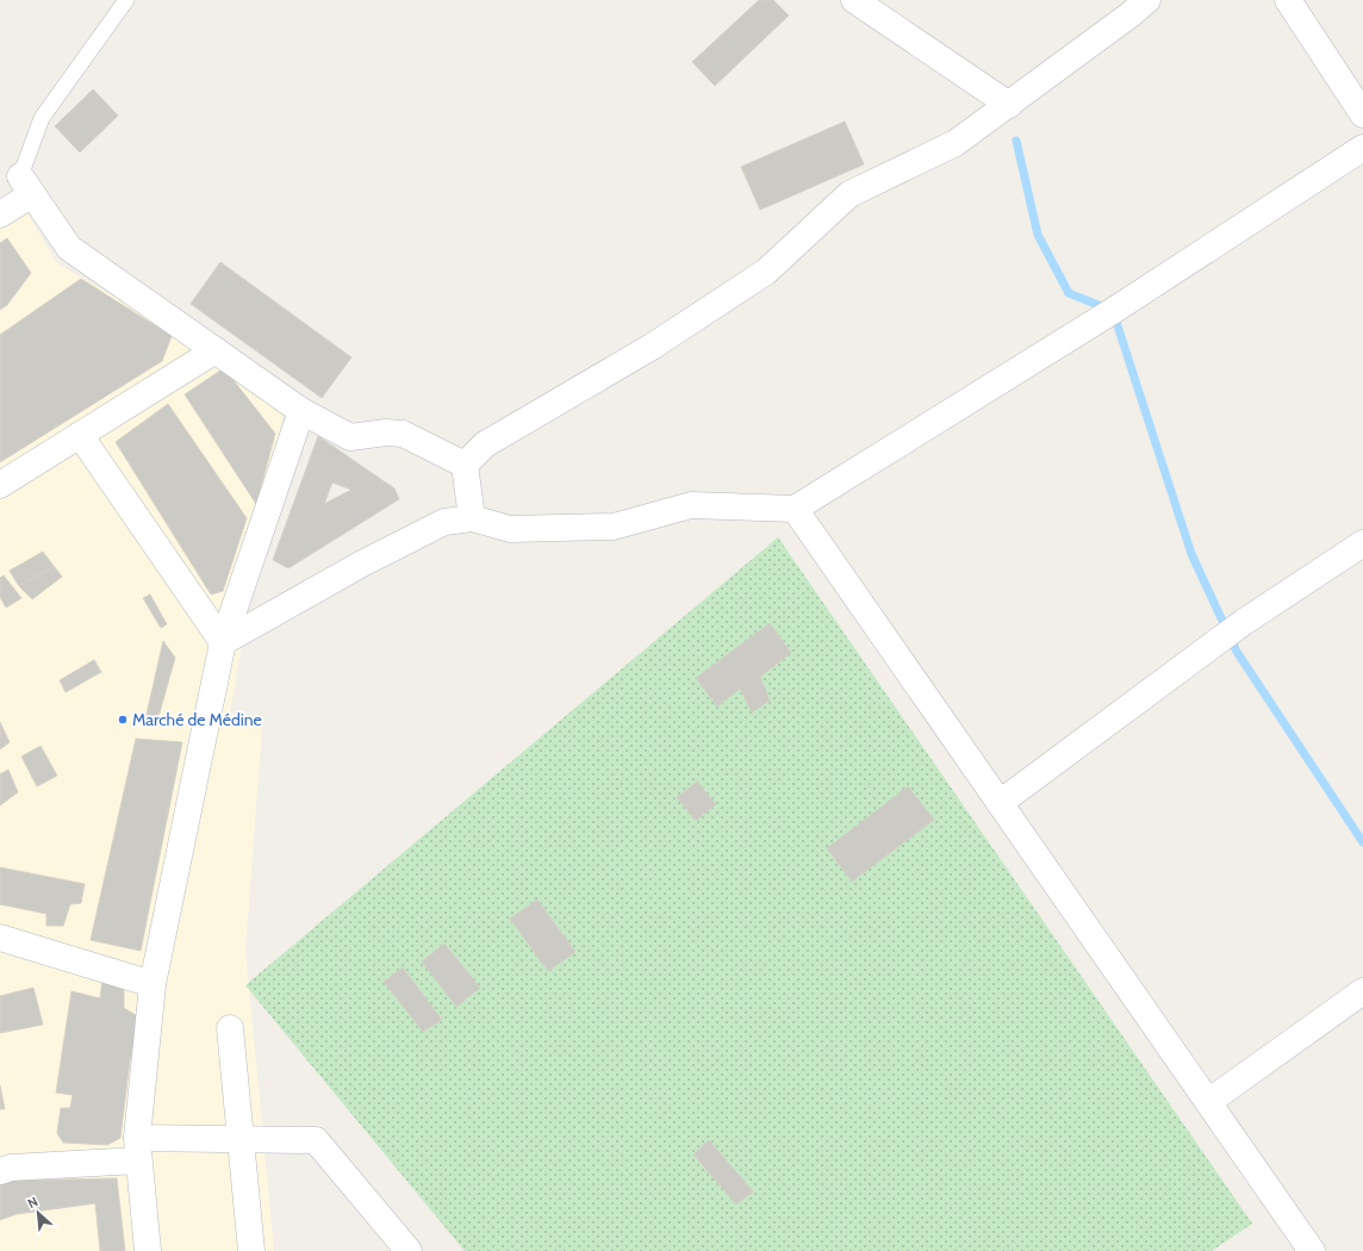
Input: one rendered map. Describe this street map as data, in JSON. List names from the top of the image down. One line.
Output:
{"places":["Marché de Médine"],"north":"top left"}
